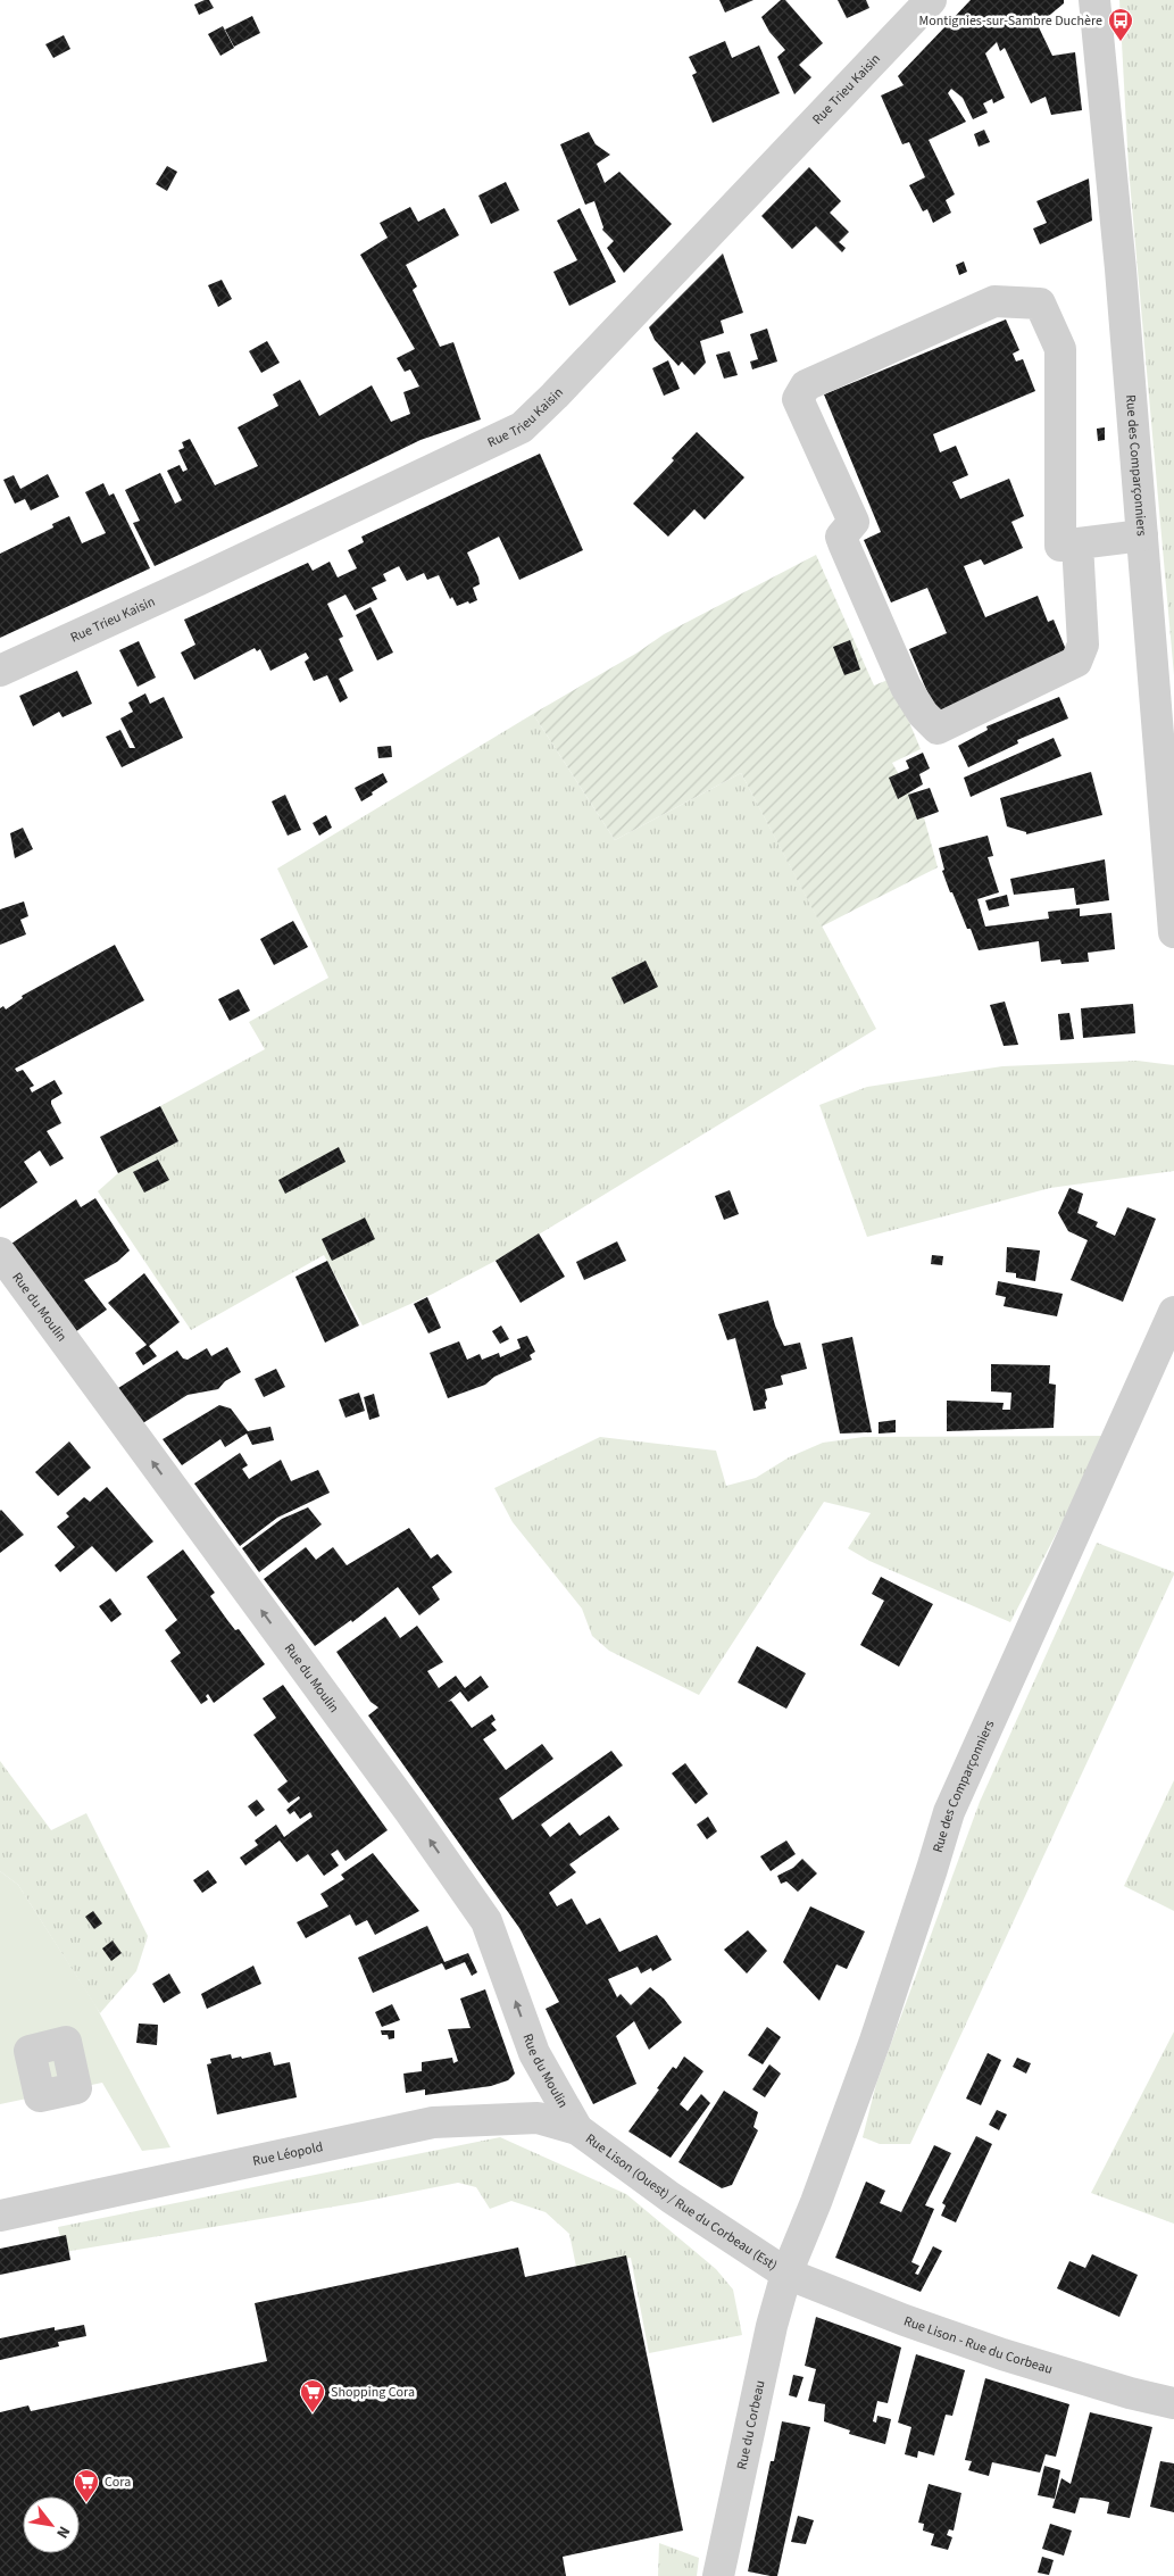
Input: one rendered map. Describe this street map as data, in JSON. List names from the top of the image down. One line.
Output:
{"streets":{"street":["Rue Trieu Kaisin","Rue des Comparçonniers","Rue du Moulin","Rue Léopold","Rue Lison (Ouest) / Rue du Corbeau (Est)","Rue Lison - Rue du Corbeau","Rue du Corbeau"]},"crossings":[["Rue des Comparçonniers","Rue Lison (Ouest) / Rue du Corbeau (Est)"],["Rue des Comparçonniers","Rue Lison - Rue du Corbeau"],["Rue des Comparçonniers","Rue du Corbeau"],["Rue du Moulin","Rue Léopold"],["Rue du Moulin","Rue Lison (Ouest) / Rue du Corbeau (Est)"],["Rue Léopold","Rue Lison (Ouest) / Rue du Corbeau (Est)"],["Rue Lison (Ouest) / Rue du Corbeau (Est)","Rue Lison - Rue du Corbeau"],["Rue Lison (Ouest) / Rue du Corbeau (Est)","Rue du Corbeau"],["Rue Lison - Rue du Corbeau","Rue du Corbeau"]],"one_way":["Rue du Moulin"],"places":{"bus stop":["Montignies-sur-Sambre Duchère"],"supermarket":["Shopping Cora","Cora"]},"north":"bottom right"}
